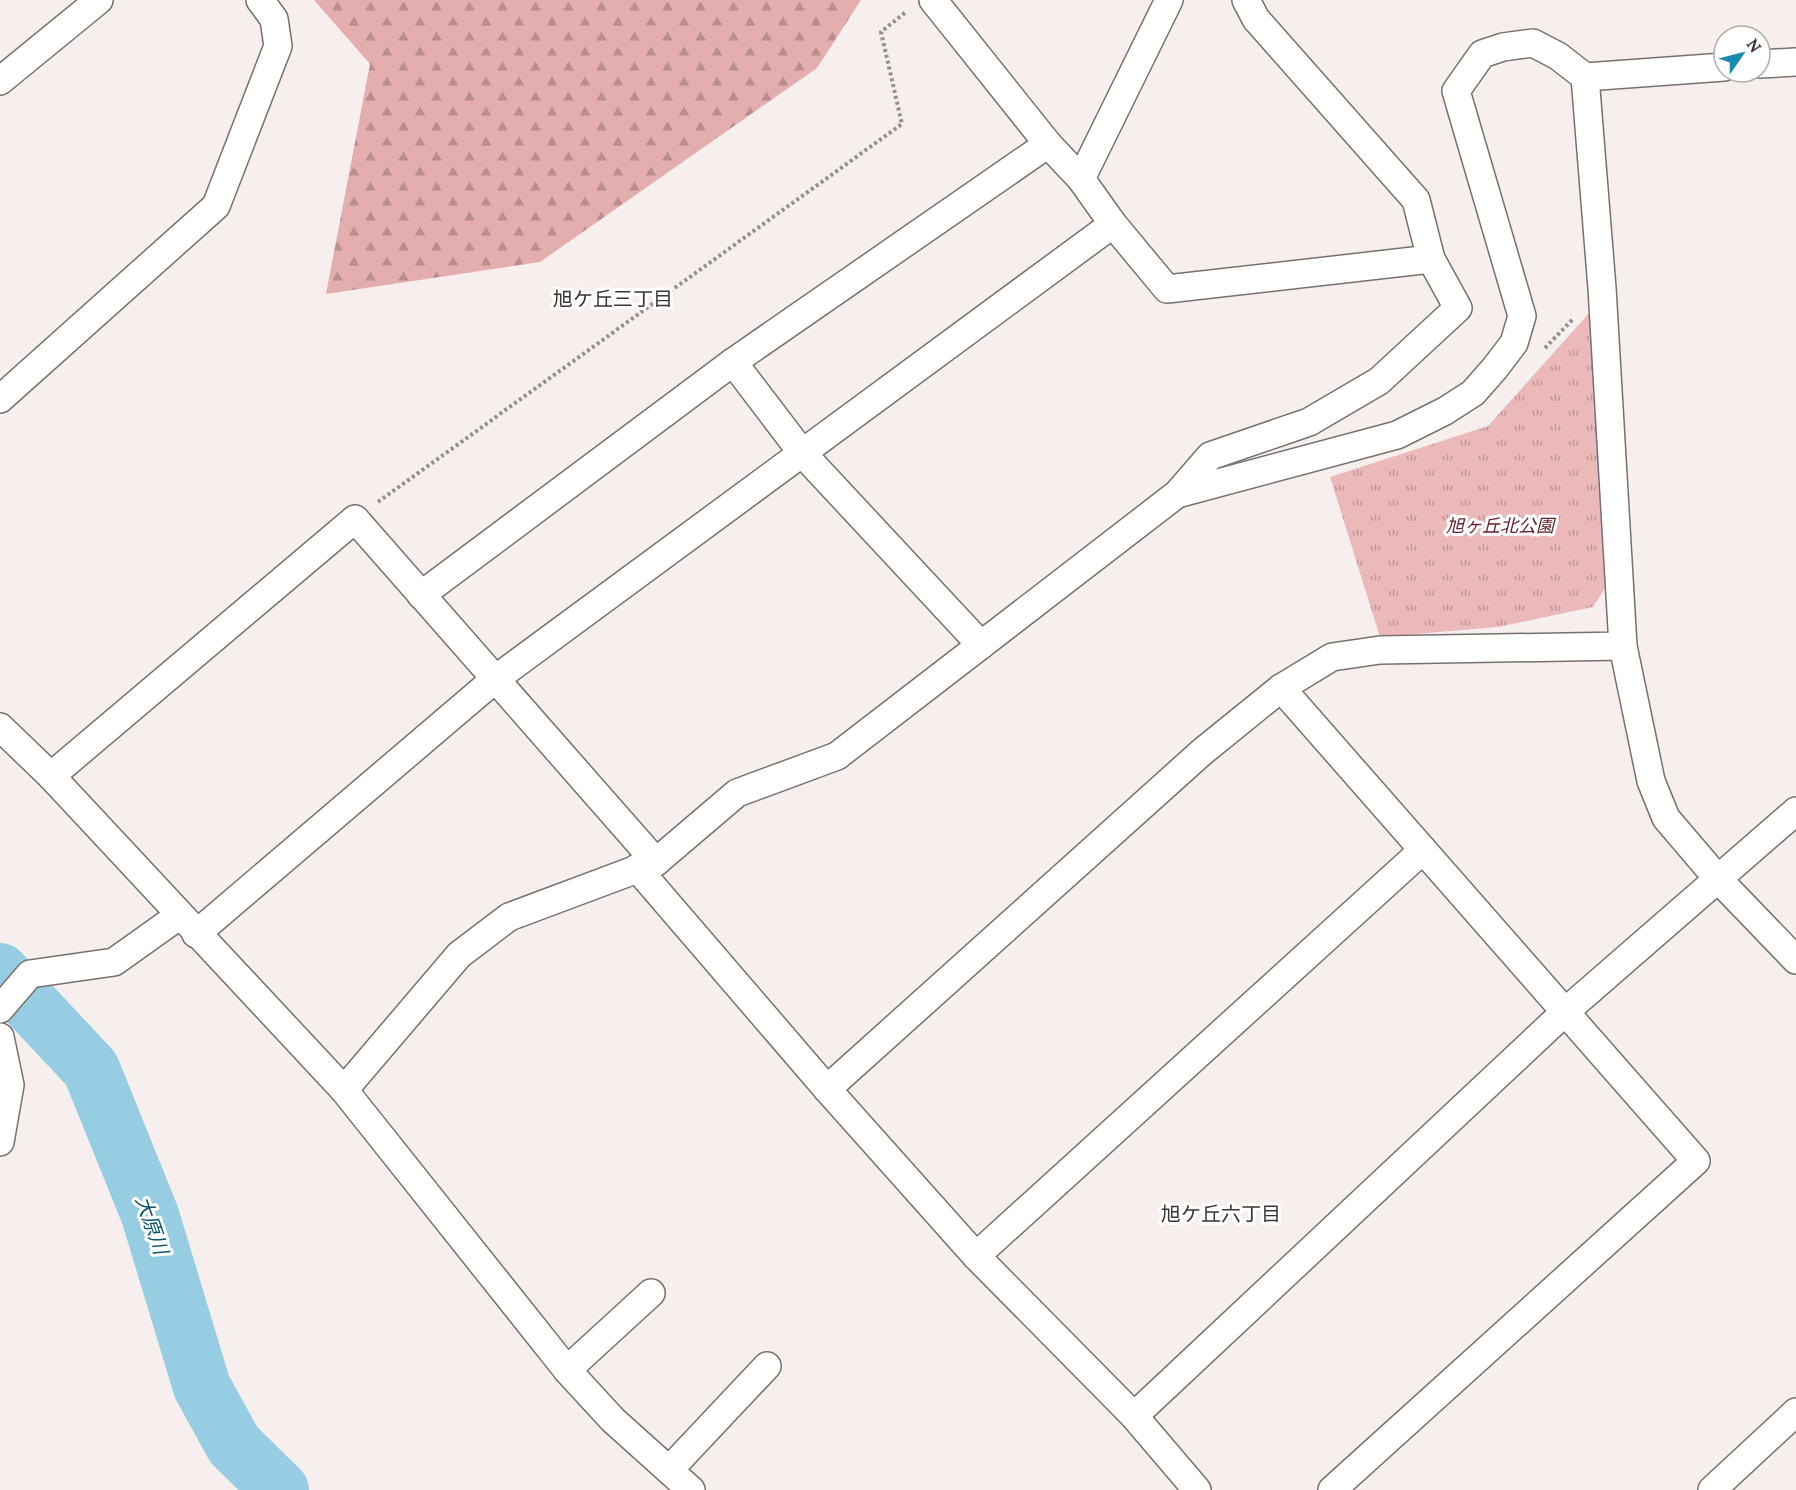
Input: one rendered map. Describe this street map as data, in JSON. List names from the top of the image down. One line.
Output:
{"districts":["旭ケ丘三丁目","旭ケ丘六丁目"],"water":["大原川"],"parks":["旭ヶ丘北公園"],"north":"top right"}
